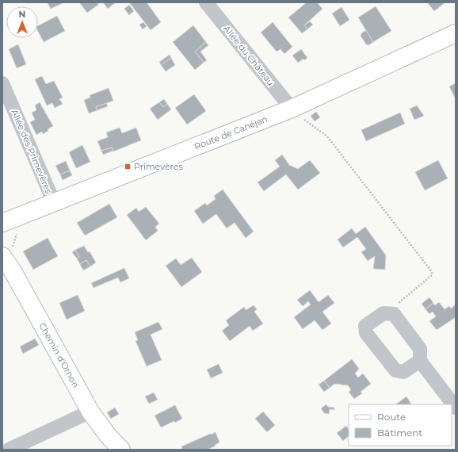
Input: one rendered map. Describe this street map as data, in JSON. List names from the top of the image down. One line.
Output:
{"streets":{"street":["Allée du Château","Route de Canéjan","Allée des Primevères","Chemin d'Ornon"]},"crossings":[["Allée du Château","Route de Canéjan"],["Route de Canéjan","Allée des Primevères"]],"places":{"transit":["Primevères"]},"legend":["Route","Bâtiment"],"north":"top"}
